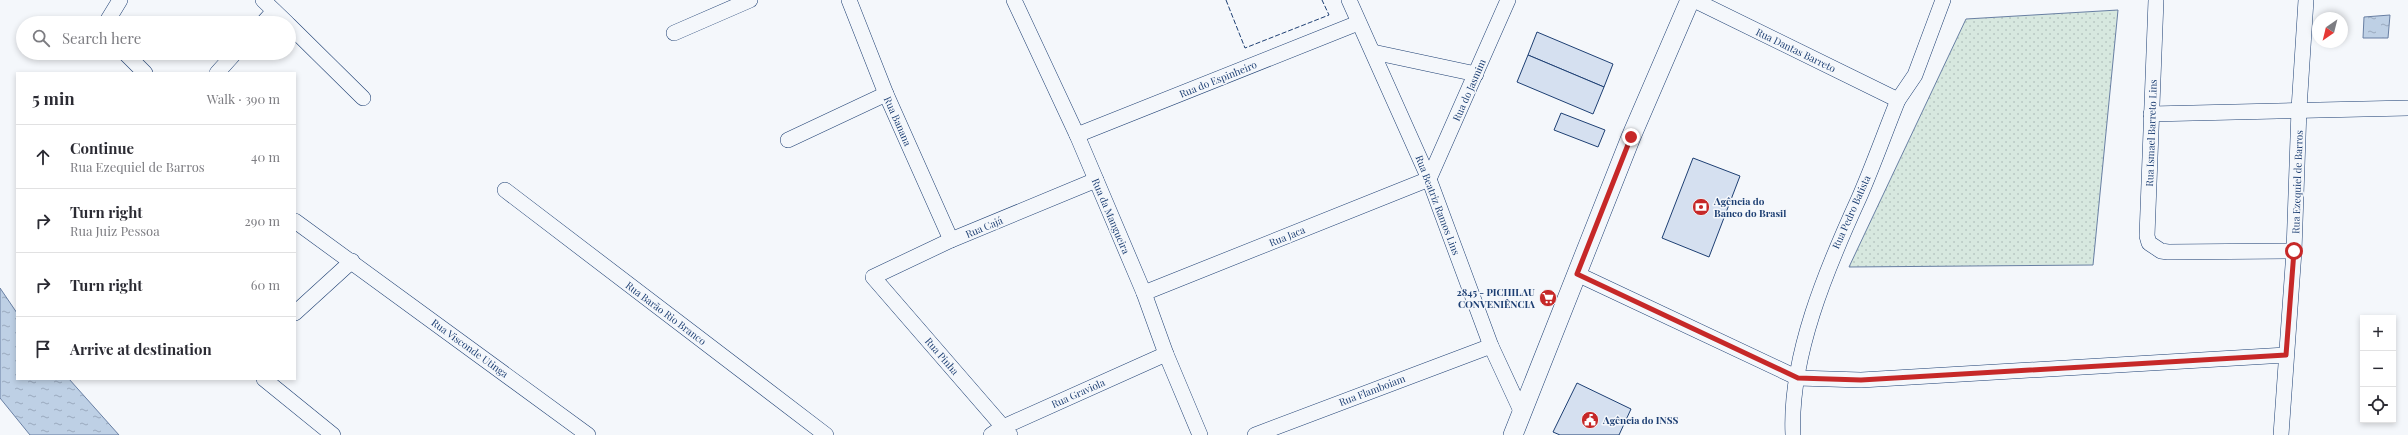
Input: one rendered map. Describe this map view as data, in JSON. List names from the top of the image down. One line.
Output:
{"streets":{"street":["Rua Dantas Barreto","Rua do Espinheiro","Rua do Jasmim","Rua Banana","Rua Ismael Barreto Lins","Rua Ezequiel de Barros","Rua Beatriz Ramos Lins","Rua Pedro Batista","Rua da Mangueira","Rua Cajá","Rua Jaca","Rua Barão Rio Branco","Rua Visconde Utinga","Rua Pinha","Rua Flamboiam","Rua Graviola"]},"crossings":[["Rua Dantas Barreto","Rua Pedro Batista"],["Rua do Espinheiro","Rua Beatriz Ramos Lins"],["Rua do Espinheiro","Rua da Mangueira"],["Rua do Jasmim","Rua Beatriz Ramos Lins"],["Rua do Jasmim","Rua Jaca"],["Rua Banana","Rua Cajá"],["Rua Ismael Barreto Lins","Rua Ezequiel de Barros"],["Rua Beatriz Ramos Lins","Rua Jaca"],["Rua Beatriz Ramos Lins","Rua Flamboiam"],["Rua da Mangueira","Rua Cajá"],["Rua da Mangueira","Rua Jaca"],["Rua da Mangueira","Rua Graviola"],["Rua Cajá","Rua Pinha"],["Rua Pinha","Rua Graviola"]],"places":{"bank":["Agência do Banco do Brasil"],"supermarket":["2845 - PICHILAU CONVENIÊNCIA"],"public building":["Agência do INSS"]},"north":"bottom left","page":{"search":"Search here","heading":["5 min","Walk · 390 m"],"list":[["Continue","Rua Ezequiel de Barros","40 m"],["Turn right","Rua Juiz Pessoa","290 m"],["Turn right","60 m"],"Arrive at destination"],"map_buttons":["+","−"]}}
